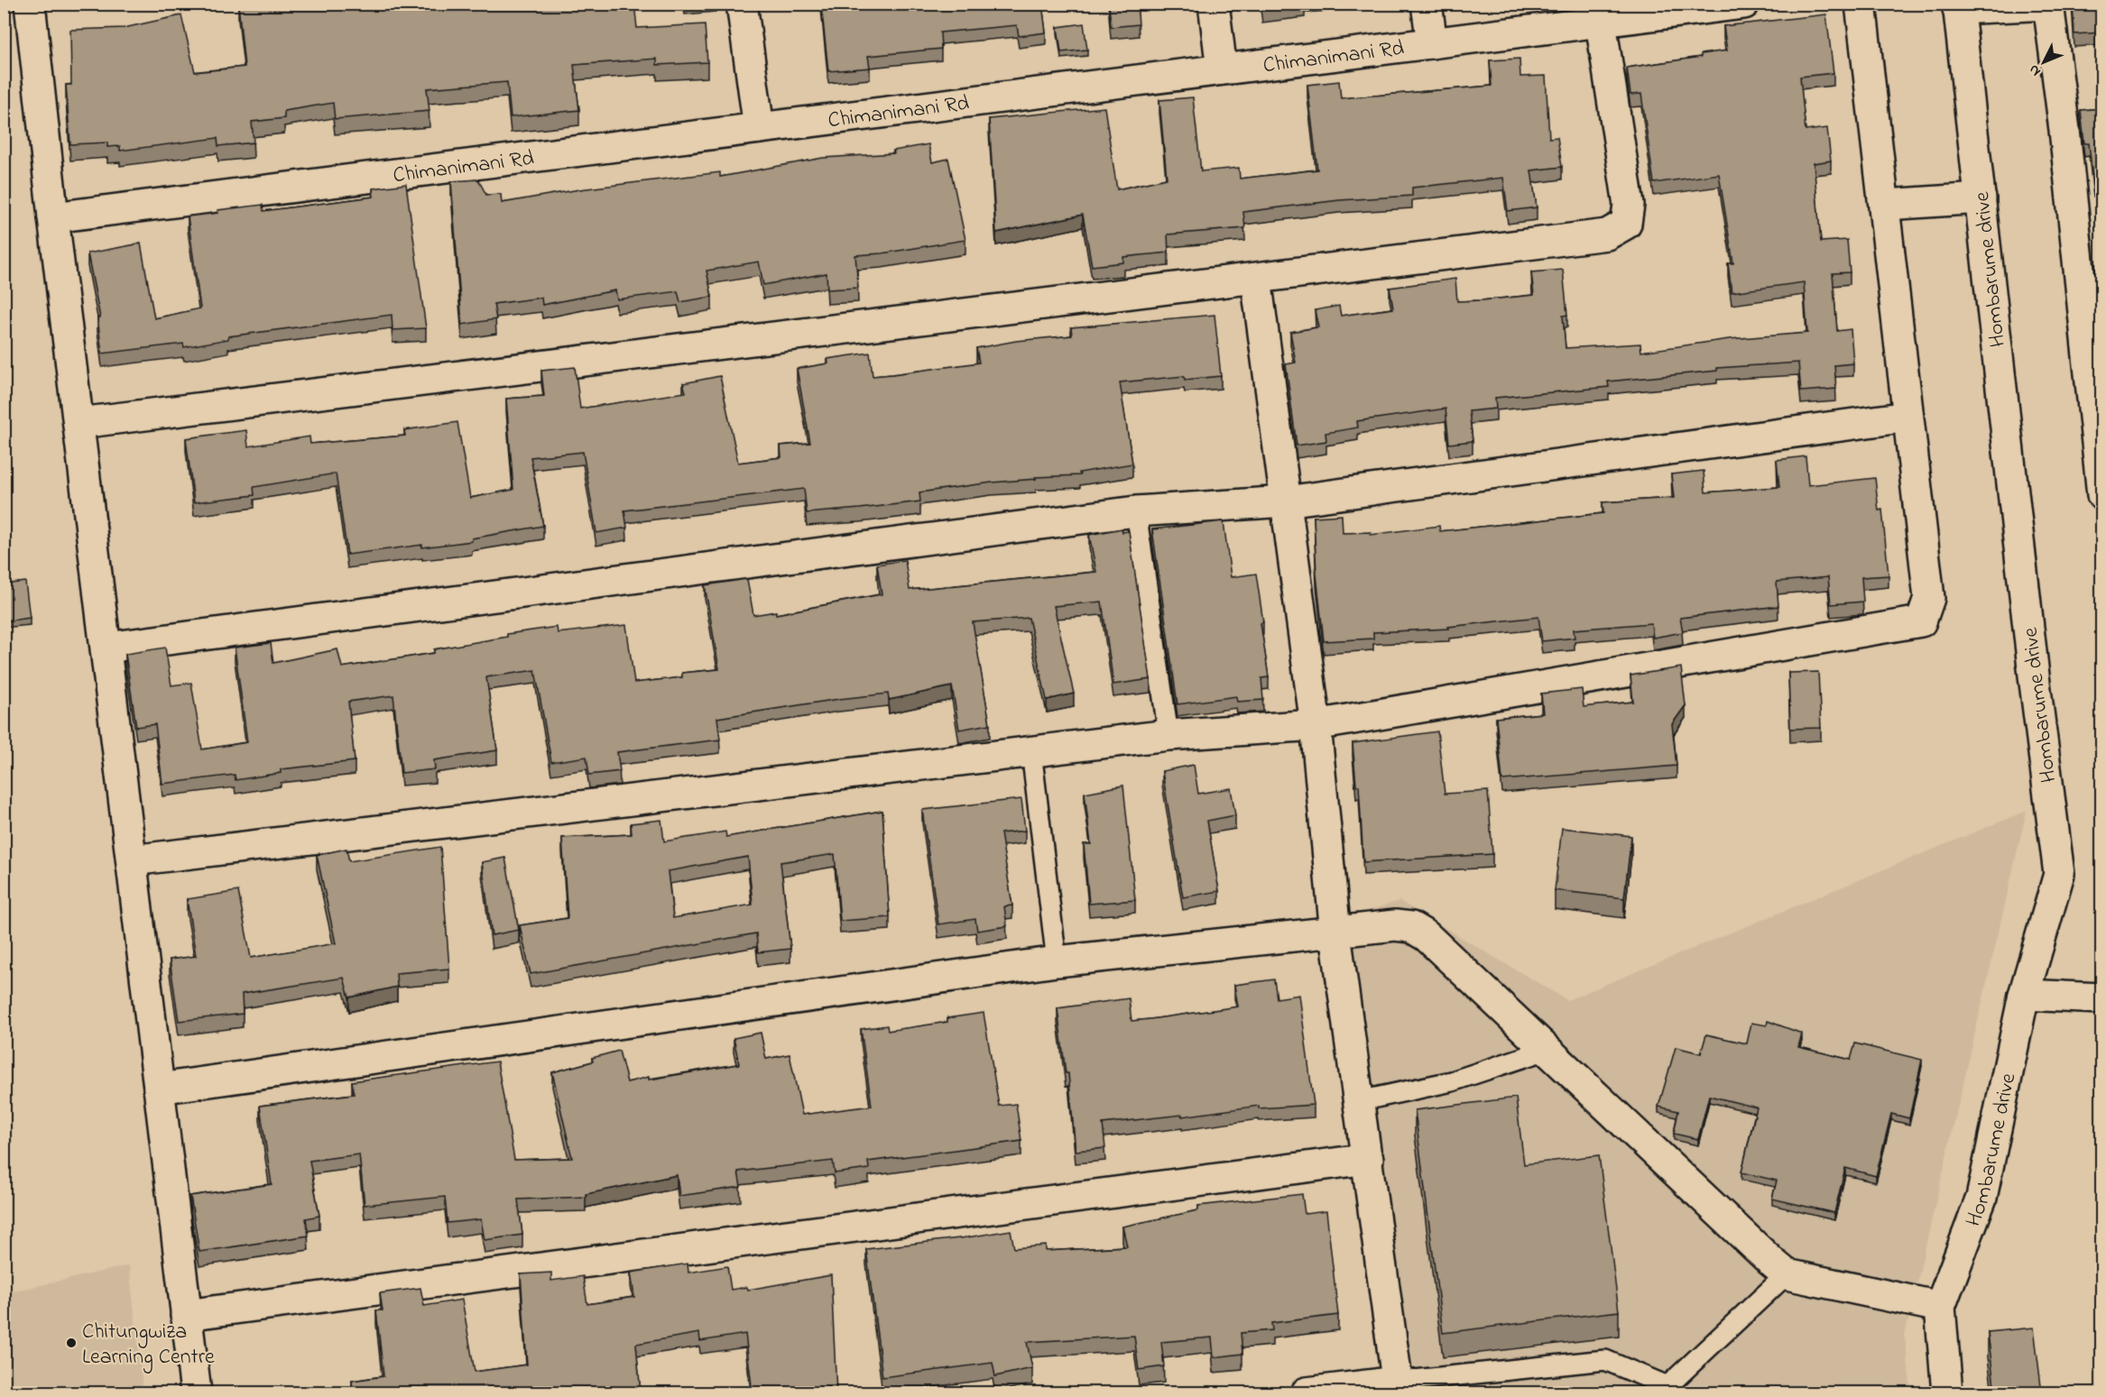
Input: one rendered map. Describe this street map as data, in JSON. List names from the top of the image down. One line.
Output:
{"streets":{"street":["Chimanimani Rd","Hombarume drive"]},"places":["Chitungwiza Learning Centre"],"north":"bottom left"}
